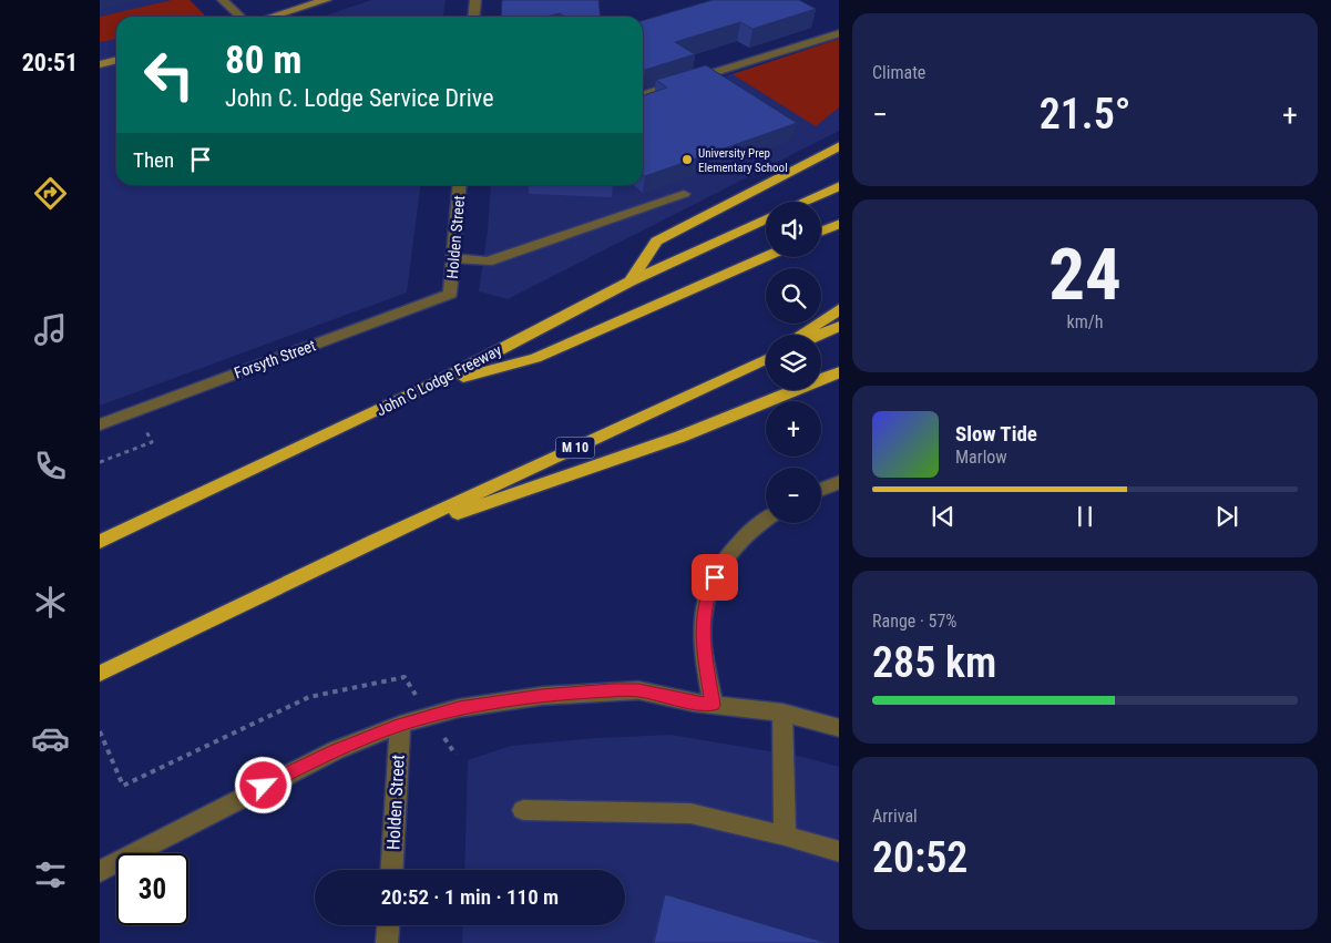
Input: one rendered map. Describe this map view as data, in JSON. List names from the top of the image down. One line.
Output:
{"streets":{"highway":["John C Lodge Freeway","M 10"],"street":["Holden Street","Forsyth Street"]},"crossings":[["Holden Street","Forsyth Street"]],"places":["University Prep Elementary School"],"page":{"tabs":"20:51","tile":["Climate",["24","km/h"],["Range · 57%","285 km"],["Arrival","20:52"]],"turn":["80 m","John C. Lodge Service Drive"],"heat":["−","21.5°","+"],"then":"Then","map_buttons":["+","−"],"song":["Slow Tide","Marlow"],"limit":"30","trip":"20:52 · 1 min · 110 m"}}
